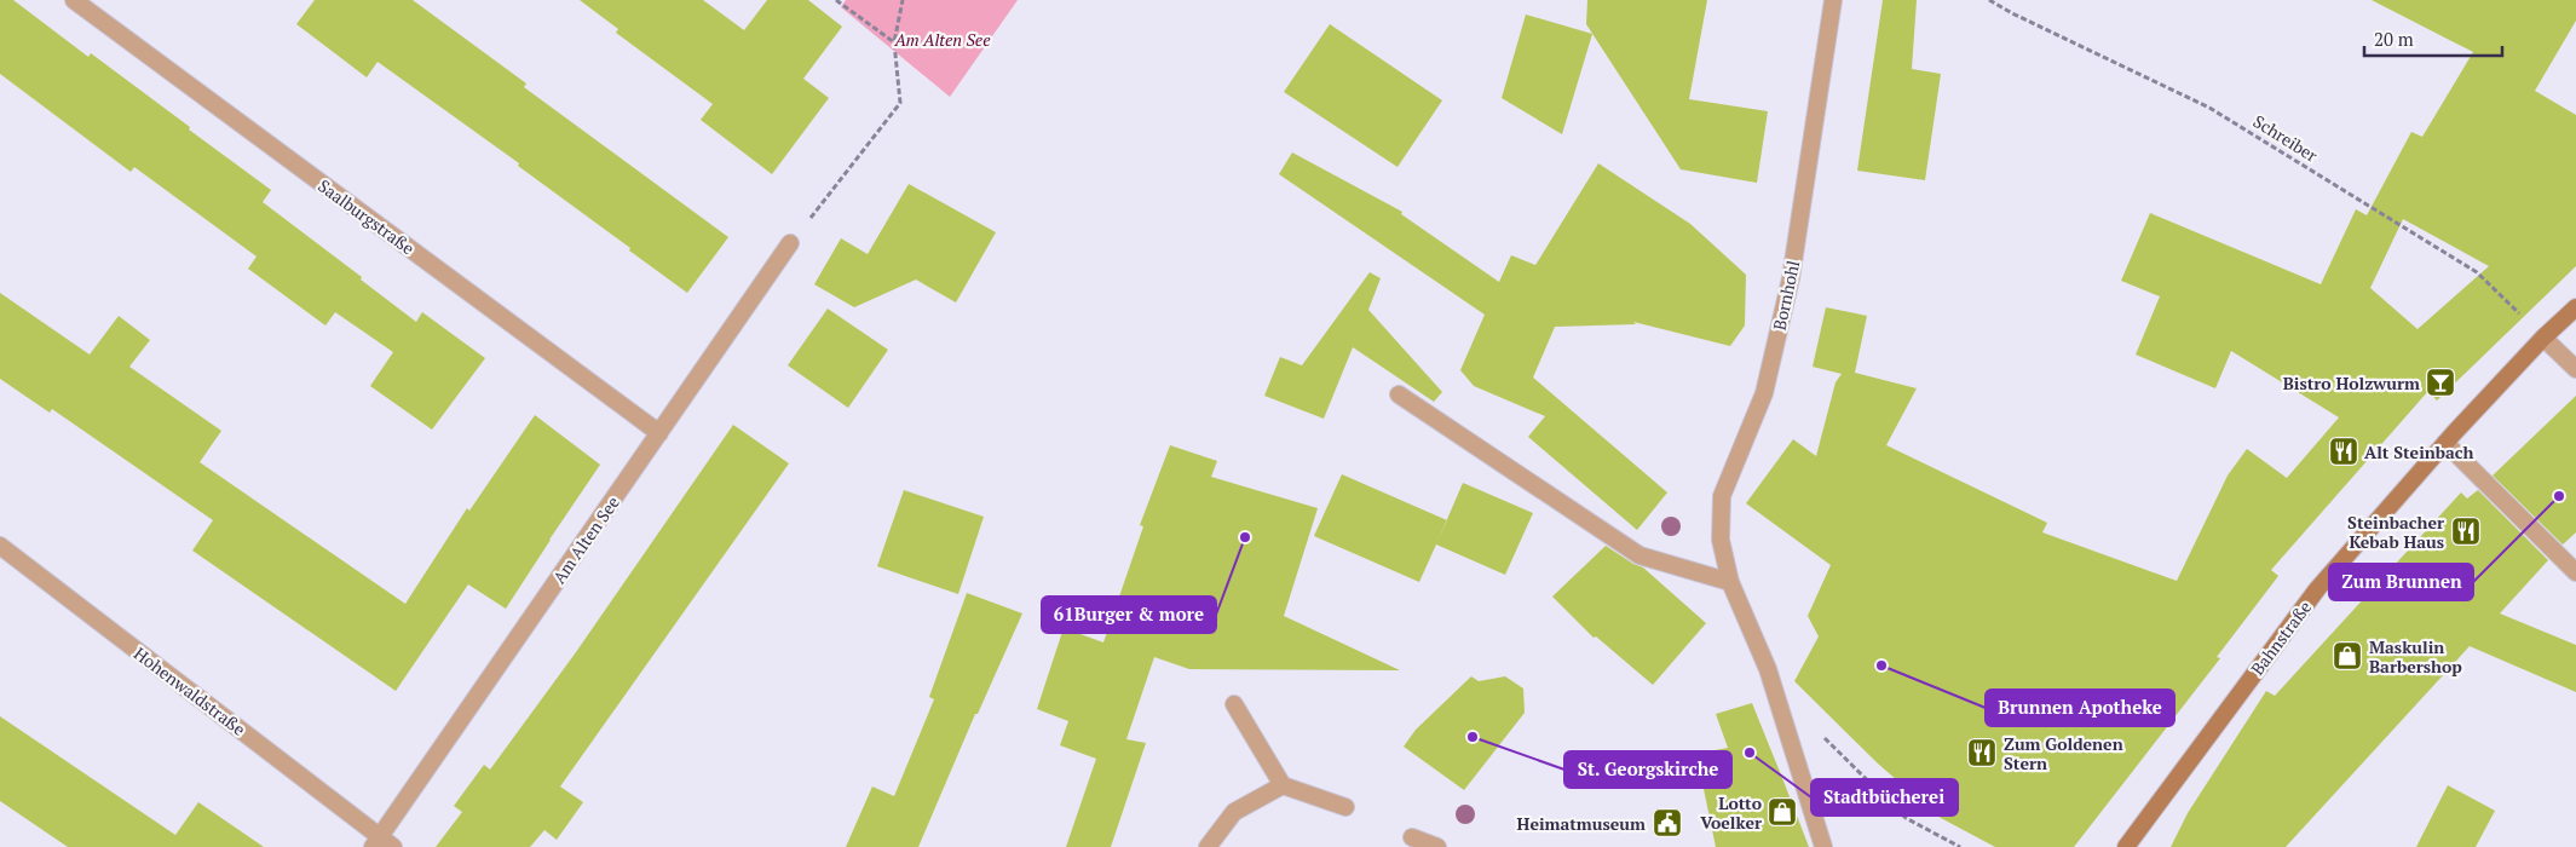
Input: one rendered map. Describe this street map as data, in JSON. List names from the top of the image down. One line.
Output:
{"streets":{"main road":["Bahnstraße"],"street":["Saalburgstraße","Bornhohl","Am Alten See","Hohenwaldstraße"],"path":["Schreiber"]},"crossings":[["Schreiber","Bahnstraße"],["Saalburgstraße","Am Alten See"],["Am Alten See","Hohenwaldstraße"]],"parks":["Am Alten See"],"places":{"bar":["Bistro Holzwurm"],"restaurant":["Alt Steinbach","Steinbacher Kebab Haus","Zum Goldenen Stern"],"other":["Zum Brunnen","61Burger & more","Brunnen Apotheke","St. Georgskirche","Stadtbücherei"],"shop":["Maskulin Barbershop","Lotto Voelker"],"public building":["Heimatmuseum"]},"scale_bar":"20 m"}
